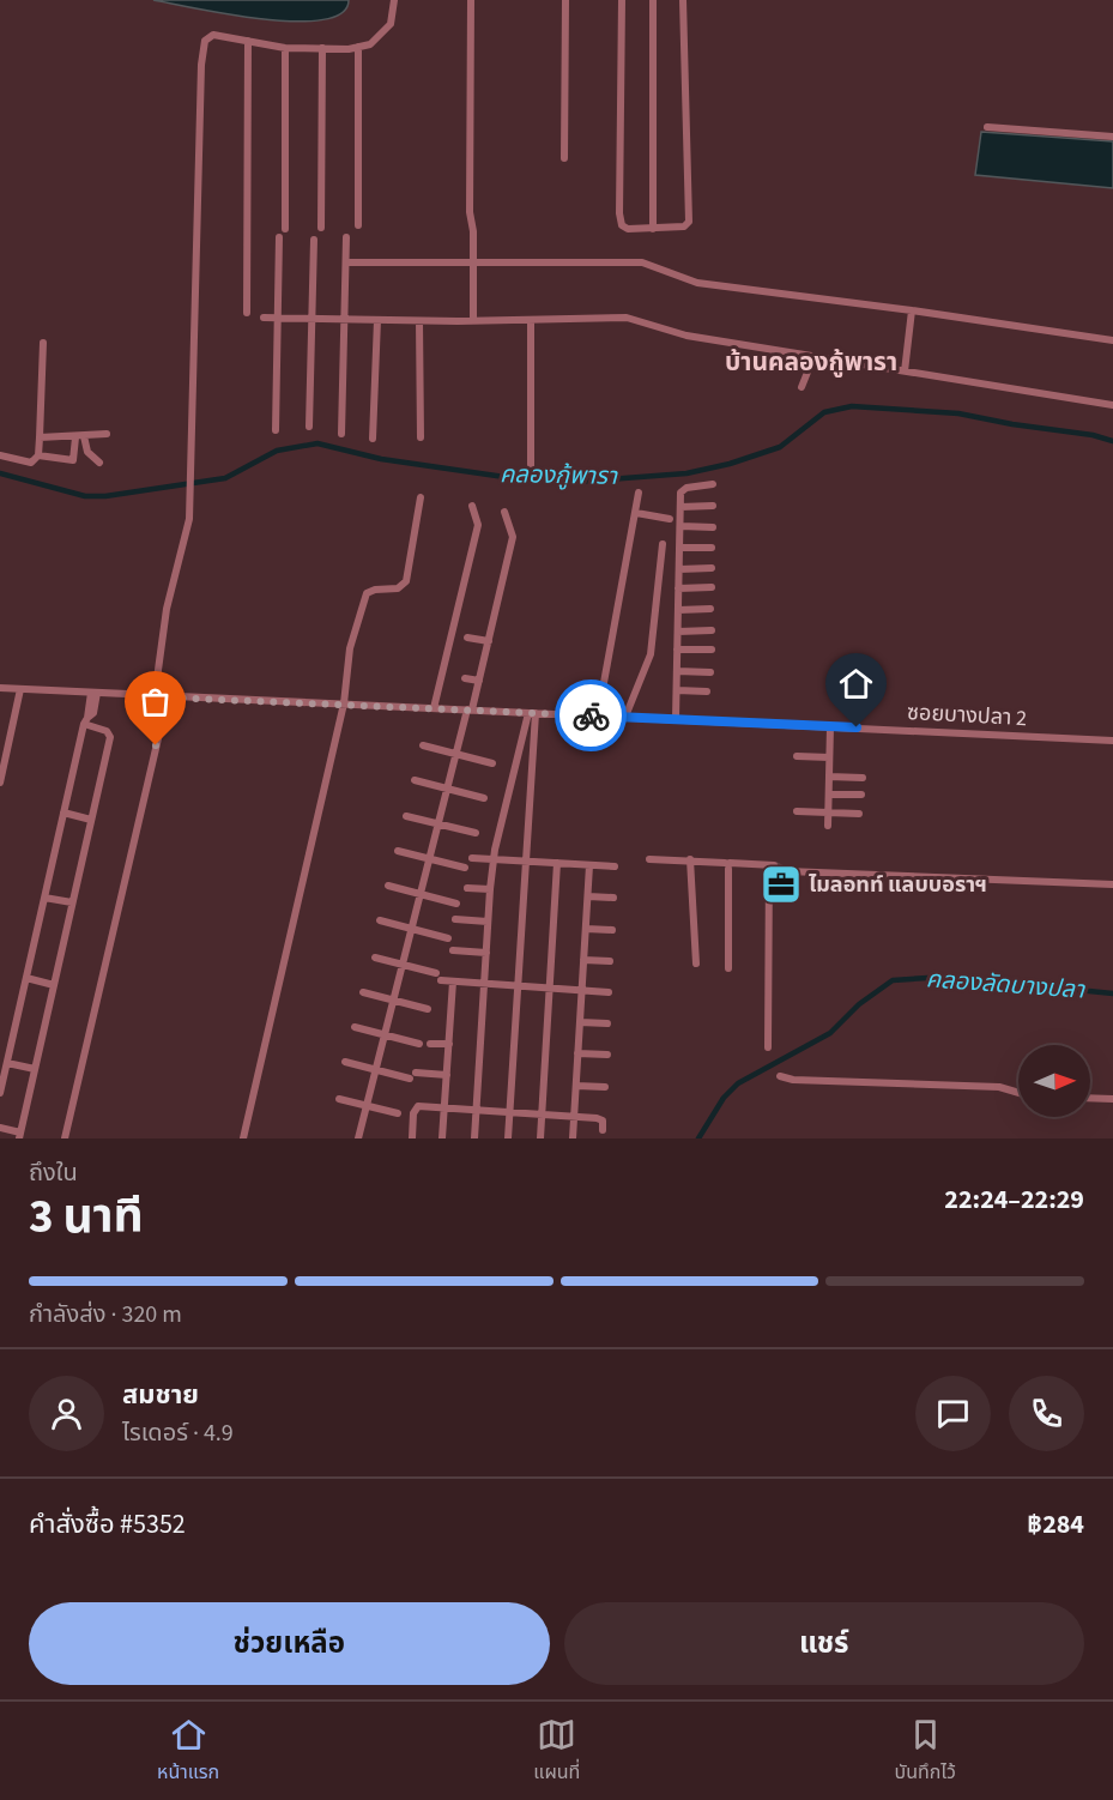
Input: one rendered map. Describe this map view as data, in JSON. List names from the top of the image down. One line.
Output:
{"streets":{"street":["ซอยบางปลา 2"]},"districts":["บ้านคลองกู้พารา"],"water":["คลองกู้พารา","คลองลัดบางปลา"],"places":{"office":["ไมลอทท์ แลบบอราฯ"]},"north":"right","page":{"heading":["3 นาที","ถึงใน","22:24–22:29"],"panel":["สมชาย","ไรเดอร์ · 4.9","คำสั่งซื้อ #5352","฿284"],"bar":"กำลังส่ง · 320 m","buttons":["ช่วยเหลือ","แชร์"],"tabs":["หน้าแรก","แผนที่","บันทึกไว้"]}}
